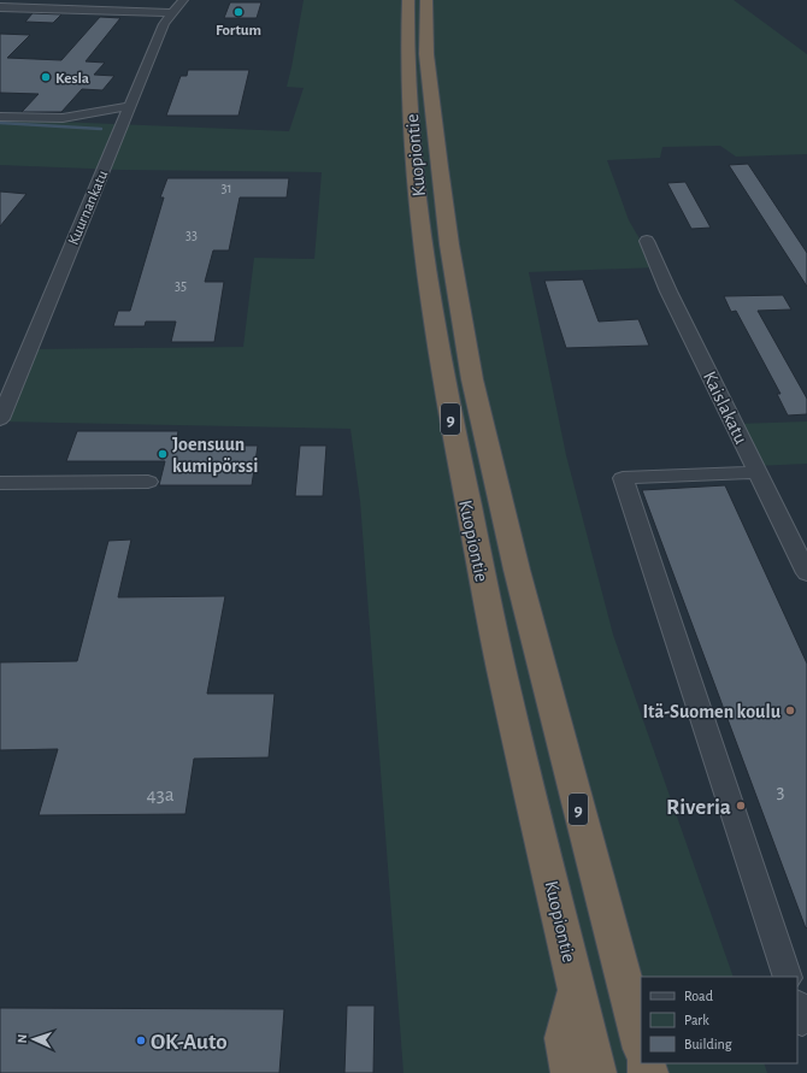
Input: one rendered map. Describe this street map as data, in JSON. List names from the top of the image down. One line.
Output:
{"streets":{"highway":["Kuopiontie","9"],"street":["Kuurnankatu","Kaislakatu"]},"places":["Fortum","Kesla","Joensuun kumipörssi","Itä-Suomen koulu","Riveria","OK-Auto"],"house_numbers":["31","33","35","3","43a"],"legend":["Road","Park","Building"],"north":"left"}
